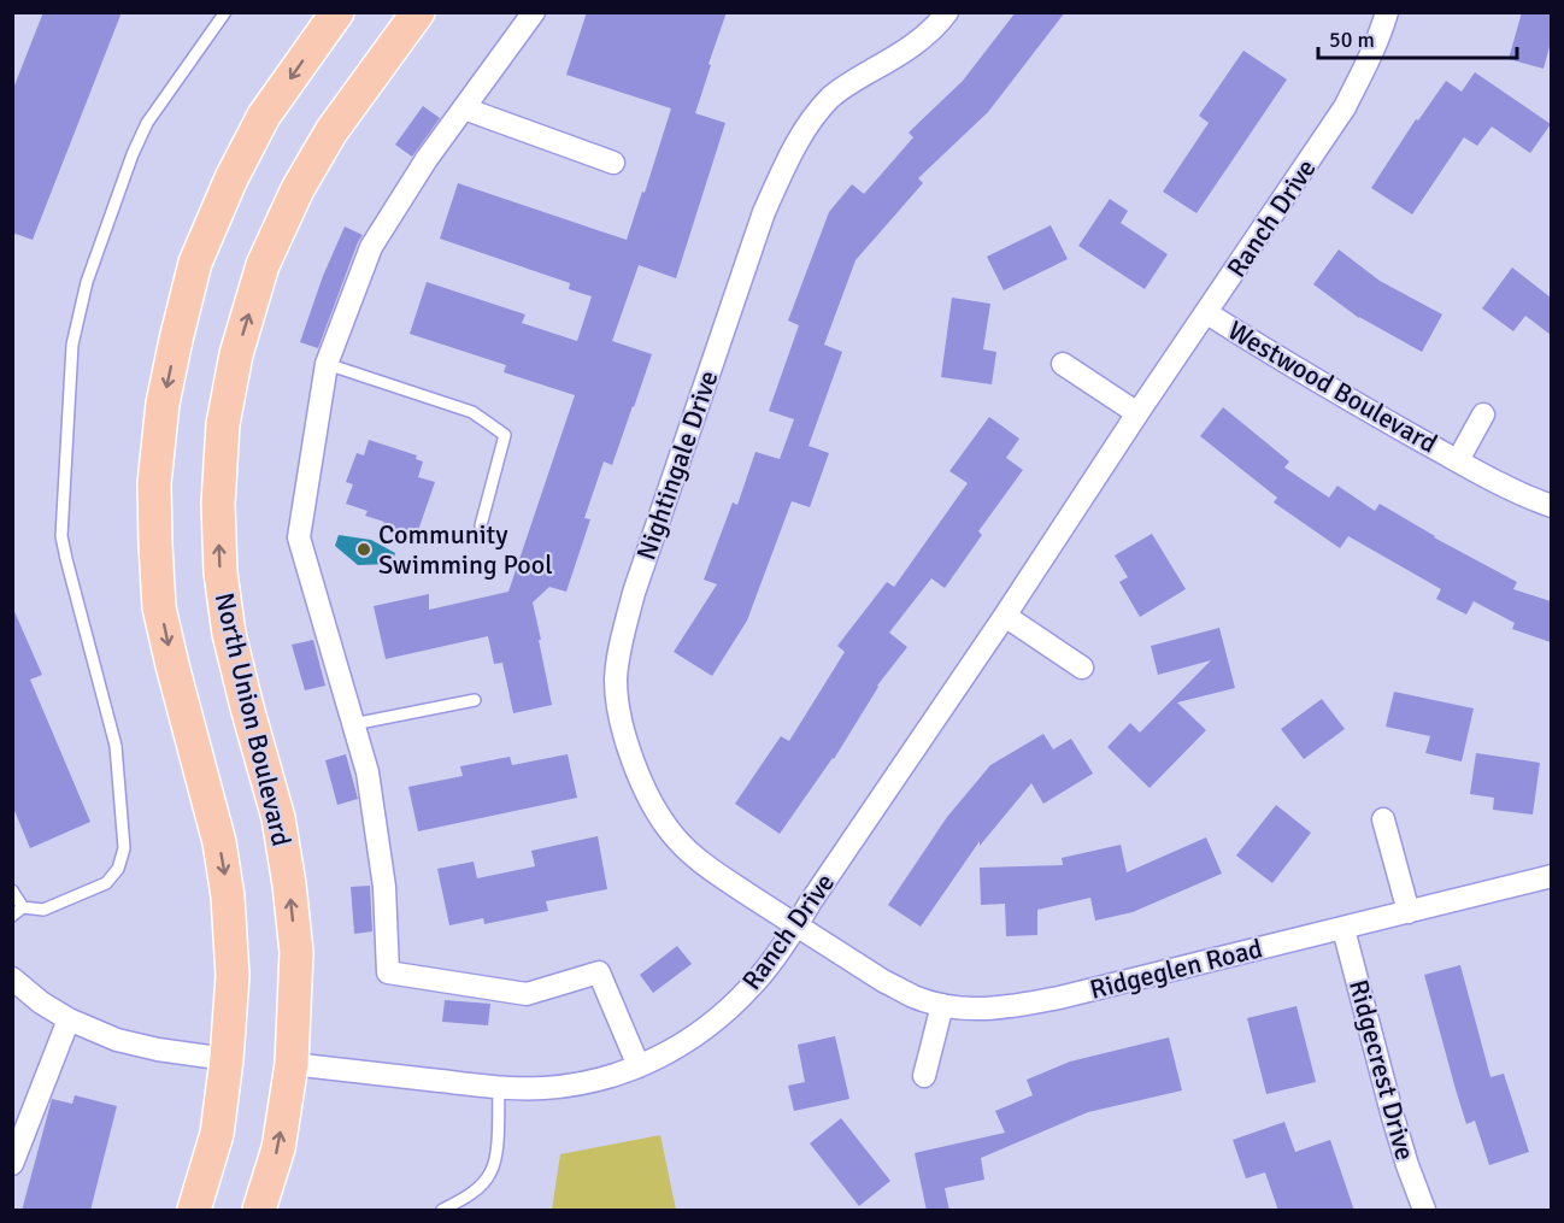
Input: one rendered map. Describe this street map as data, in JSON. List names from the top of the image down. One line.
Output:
{"streets":{"main road":["North Union Boulevard"],"street":["Ranch Drive","Westwood Boulevard","Nightingale Drive","Ridgeglen Road","Ridgecrest Drive"]},"crossings":[["Ranch Drive","Westwood Boulevard"],["Ranch Drive","Nightingale Drive"],["Ranch Drive","North Union Boulevard"],["Ranch Drive","Ridgeglen Road"],["Nightingale Drive","Ridgeglen Road"],["Ridgeglen Road","Ridgecrest Drive"]],"places":["Community Swimming Pool"],"scale_bar":"50 m"}
